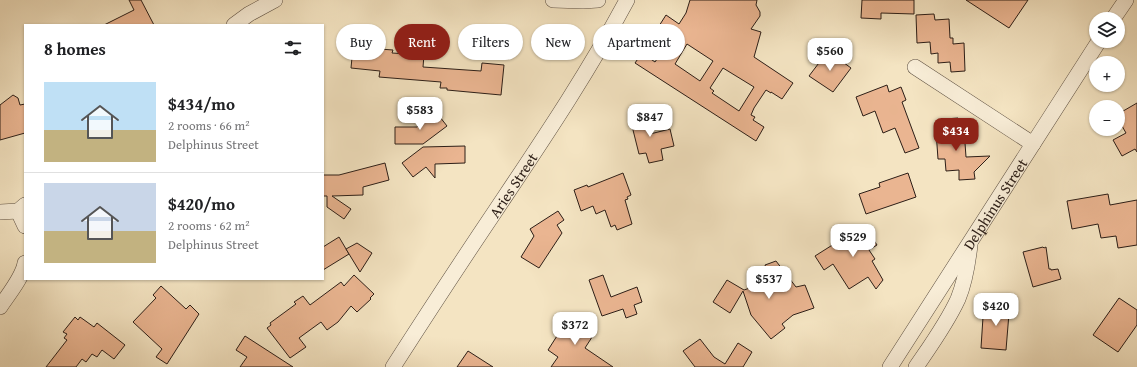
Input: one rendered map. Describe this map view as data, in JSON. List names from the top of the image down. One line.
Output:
{"streets":{"street":["Aries Street","Delphinus Street"]},"page":{"map_buttons":["+","−"],"chip":["Buy","Rent","Filters","New","Apartment"],"heading":"8 homes","price":["$560","$583","$847","$434","$529","$537","$420","$372"],"list":[{"name":"$434/mo","note":"2 rooms · 66 m² · Delphinus Street"},{"name":"$420/mo","note":"2 rooms · 62 m² · Delphinus Street"}]}}
